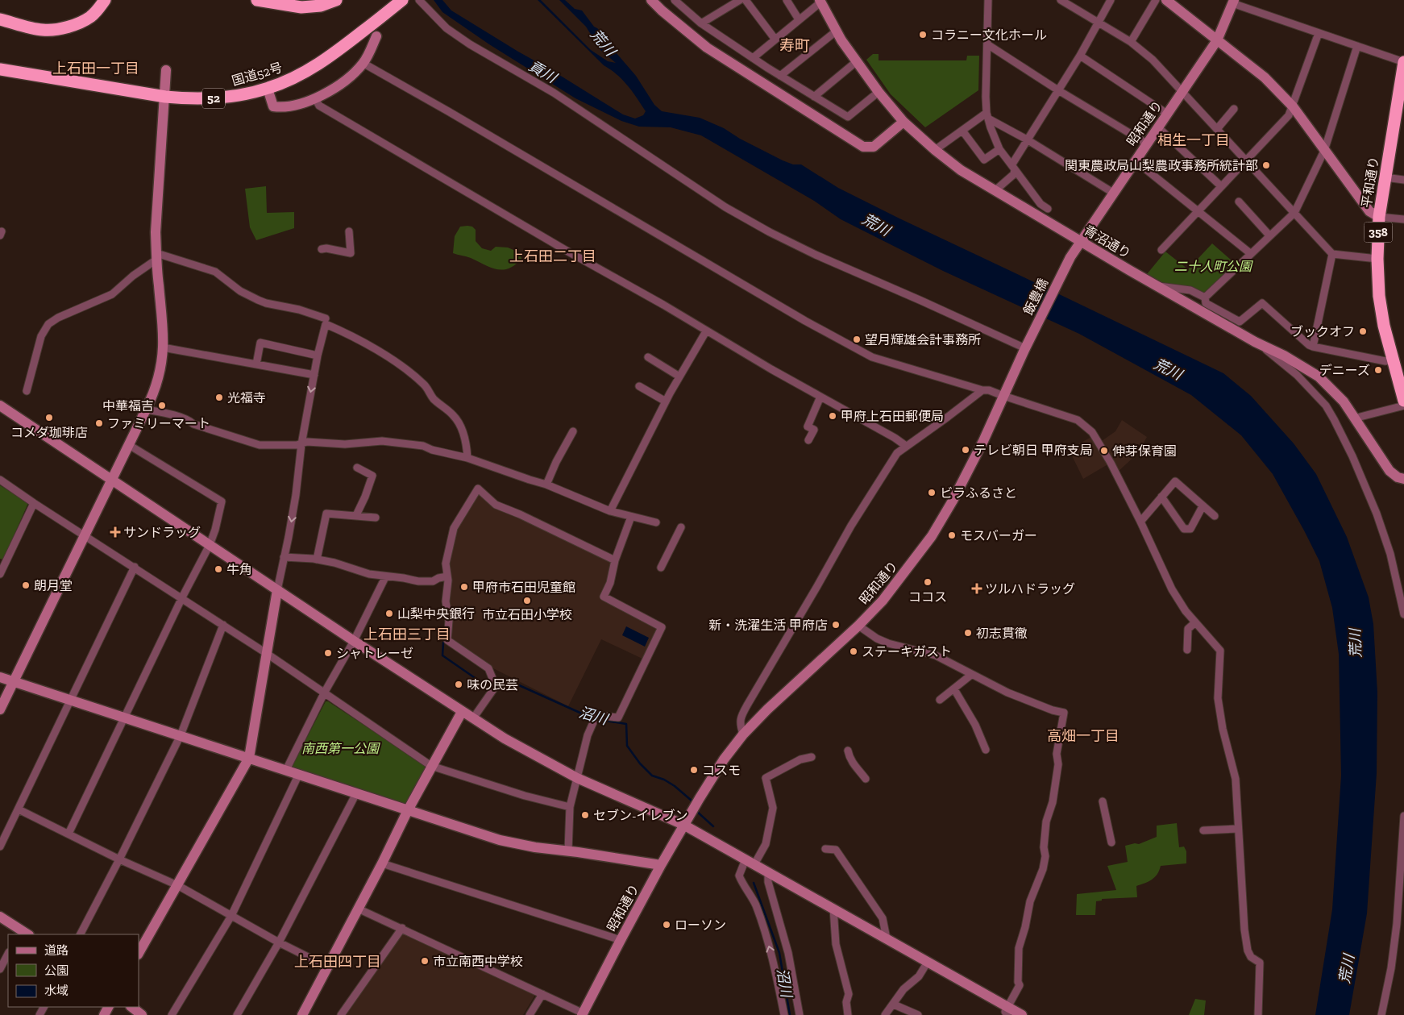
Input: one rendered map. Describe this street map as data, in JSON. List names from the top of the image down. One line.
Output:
{"streets":{"highway":["国道52号","52","平和通り","358"],"street":["昭和通り","青沼通り","飯豊橋"]},"crossings":[["昭和通り","青沼通り"],["昭和通り","飯豊橋"]],"districts":["寿町","上石田一丁目","相生一丁目","上石田二丁目","上石田三丁目","高畑一丁目","上石田四丁目"],"water":["荒川","貢川","沼川"],"parks":["二十人町公園","南西第一公園"],"places":{"other":["コラニー文化ホール","関東農政局山梨農政事務所統計部","ブックオフ","望月輝雄会計事務所","デニーズ","光福寺","中華福吉","甲府上石田郵便局","コメダ珈琲店","ファミリーマート","テレビ朝日 甲府支局","伸芽保育園","ビラふるさと","モスバーガー","牛角","ココス","朗月堂","甲府市石田児童館","市立石田小学校","山梨中央銀行","新・洗濯生活 甲府店","初志貫徹","ステーキガスト","シャトレーゼ","味の民芸","コスモ","セブン-イレブン","ローソン","市立南西中学校"],"health":["サンドラッグ","ツルハドラッグ"]},"legend":["道路","公園","水域"]}
